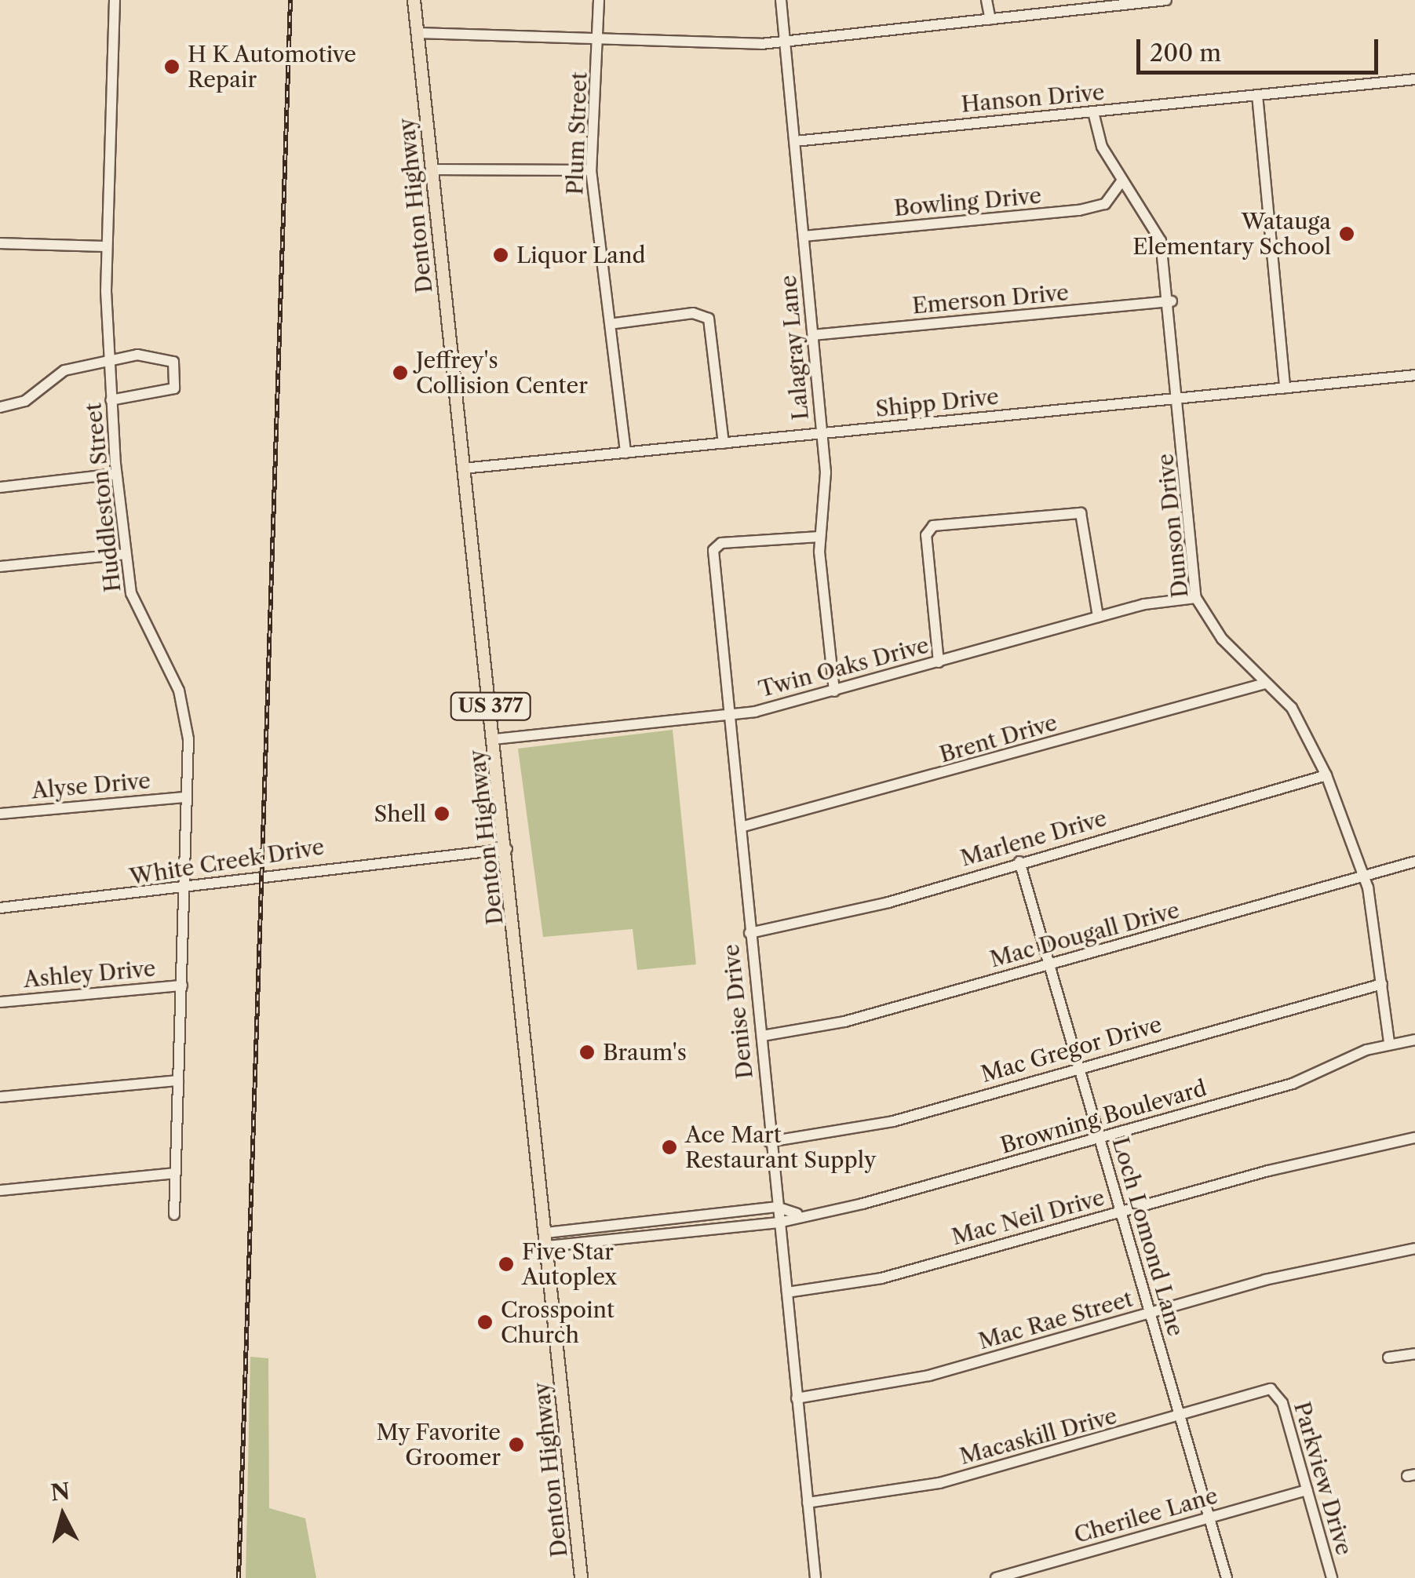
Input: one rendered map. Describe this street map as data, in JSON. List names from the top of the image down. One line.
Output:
{"streets":{"main road":["Denton Highway","US 377"],"street":["Hanson Drive","Plum Street","Bowling Drive","Emerson Drive","Lalagray Lane","Shipp Drive","Huddleston Street","Dunson Drive","Twin Oaks Drive","Brent Drive","Alyse Drive","Marlene Drive","White Creek Drive","Mac Dougall Drive","Ashley Drive","Denise Drive","Mac Gregor Drive","Browning Boulevard","Mac Neil Drive","Loch Lomond Lane","Mac Rae Street","Macaskill Drive","Parkview Drive","Cherilee Lane"]},"crossings":[["Hanson Drive","Lalagray Lane"],["Hanson Drive","Dunson Drive"],["Plum Street","Shipp Drive"],["Bowling Drive","Lalagray Lane"],["Bowling Drive","Dunson Drive"],["Denton Highway","Shipp Drive"],["Denton Highway","Twin Oaks Drive"],["Denton Highway","White Creek Drive"],["Denton Highway","Browning Boulevard"],["Emerson Drive","Lalagray Lane"],["Emerson Drive","Dunson Drive"],["Lalagray Lane","Shipp Drive"],["Lalagray Lane","Twin Oaks Drive"],["Lalagray Lane","Denise Drive"],["Shipp Drive","Dunson Drive"],["Huddleston Street","Alyse Drive"],["Huddleston Street","White Creek Drive"],["Huddleston Street","Ashley Drive"],["Dunson Drive","Twin Oaks Drive"],["Dunson Drive","Brent Drive"],["Dunson Drive","Marlene Drive"],["Dunson Drive","Mac Dougall Drive"],["Dunson Drive","Mac Gregor Drive"],["Dunson Drive","Browning Boulevard"],["Twin Oaks Drive","Denise Drive"],["Brent Drive","Denise Drive"],["Marlene Drive","Denise Drive"],["Marlene Drive","Loch Lomond Lane"],["Mac Dougall Drive","Denise Drive"],["Mac Dougall Drive","Loch Lomond Lane"],["Denise Drive","Mac Gregor Drive"],["Denise Drive","Browning Boulevard"],["Denise Drive","Mac Neil Drive"],["Denise Drive","Mac Rae Street"],["Denise Drive","Macaskill Drive"],["Mac Gregor Drive","Loch Lomond Lane"],["Browning Boulevard","Loch Lomond Lane"],["Mac Neil Drive","Loch Lomond Lane"],["Loch Lomond Lane","Mac Rae Street"],["Loch Lomond Lane","Macaskill Drive"],["Loch Lomond Lane","Cherilee Lane"],["Macaskill Drive","Parkview Drive"],["Parkview Drive","Cherilee Lane"]],"places":["H K Automotive Repair","Watauga Elementary School","Liquor Land","Jeffrey's Collision Center","Shell","Braum's","Ace Mart Restaurant Supply","Five Star Autoplex","Crosspoint Church","My Favorite Groomer"],"scale_bar":"200 m","north":"top"}
